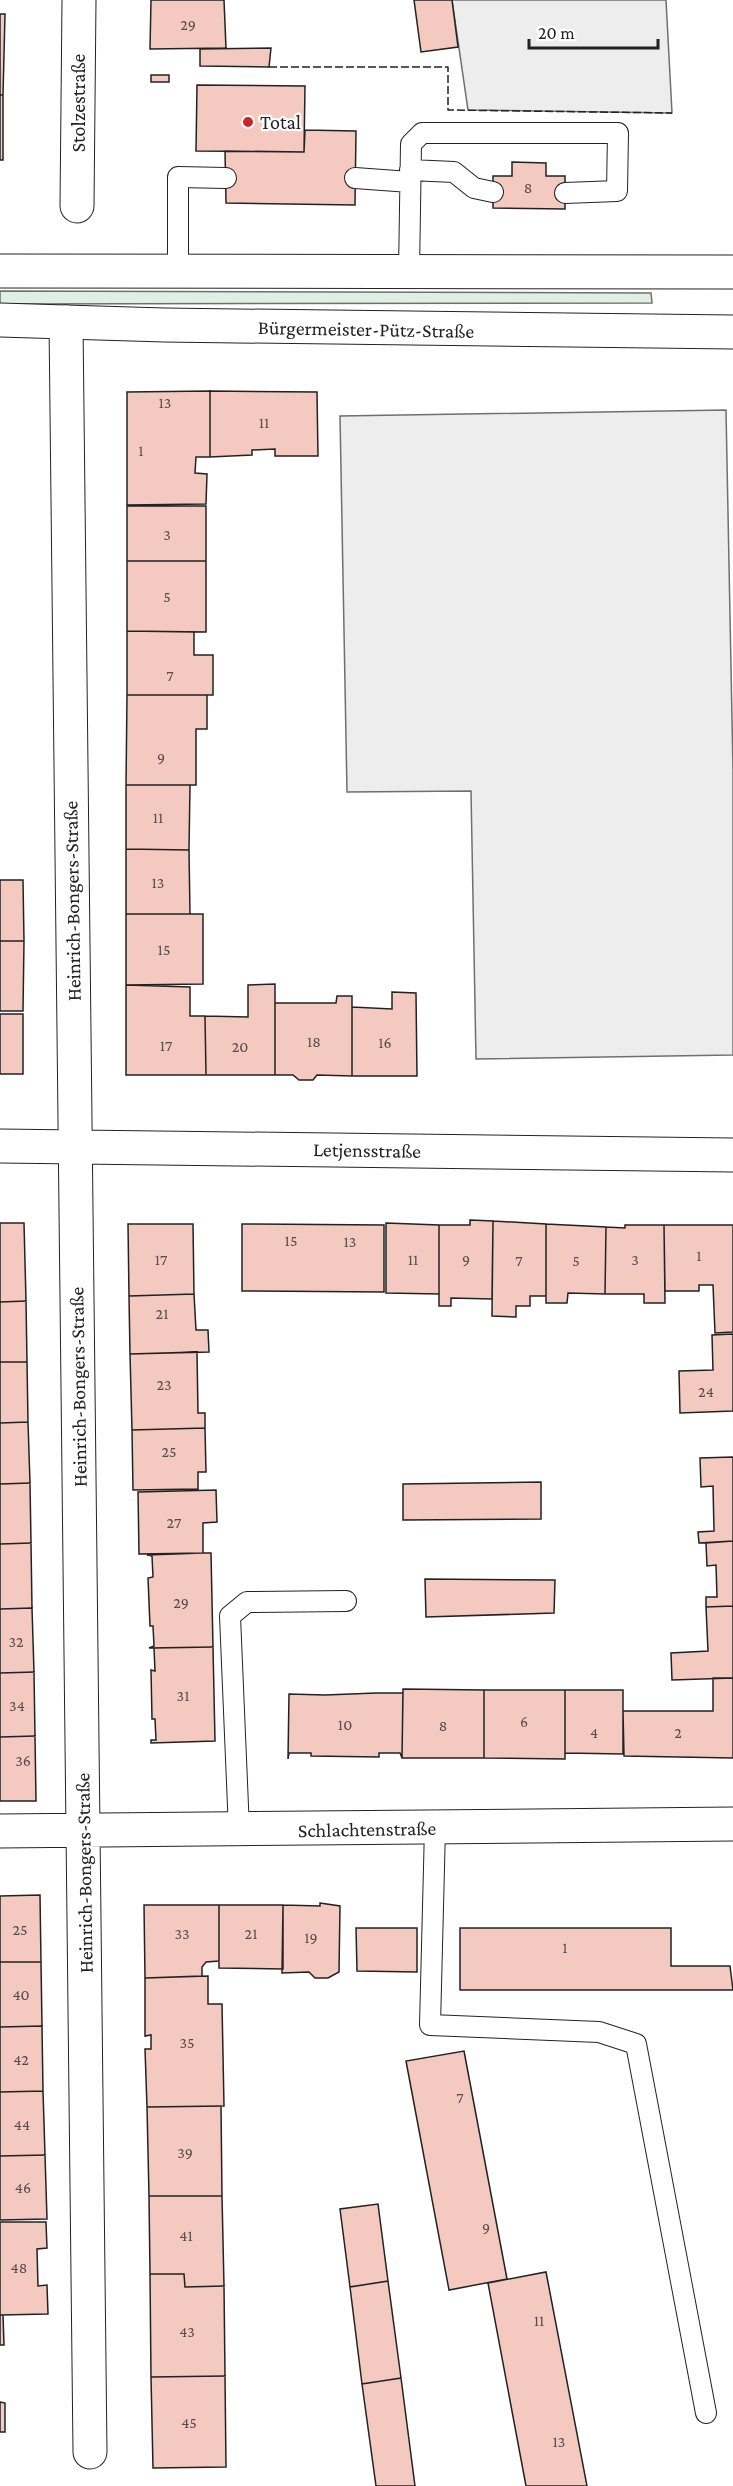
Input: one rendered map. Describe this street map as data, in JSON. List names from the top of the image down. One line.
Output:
{"streets":{"street":["Stolzestraße","Bürgermeister-Pütz-Straße","Heinrich-Bongers-Straße","Letjensstraße","Schlachtenstraße"]},"crossings":[["Bürgermeister-Pütz-Straße","Heinrich-Bongers-Straße"],["Heinrich-Bongers-Straße","Letjensstraße"],["Heinrich-Bongers-Straße","Schlachtenstraße"]],"places":["Total"],"house_numbers":["29","8","13","11","1","3","5","7","9","11","13","15","18","16","17","20","15","13","1","17","11","9","3","7","5","21","23","24","25","27","29","32","31","34","6","10","8","4","2","36","25","33","21","19","1","40","35","42","7","44","39","46","9","41","48","11","43","45","13"],"scale_bar":"20 m"}
